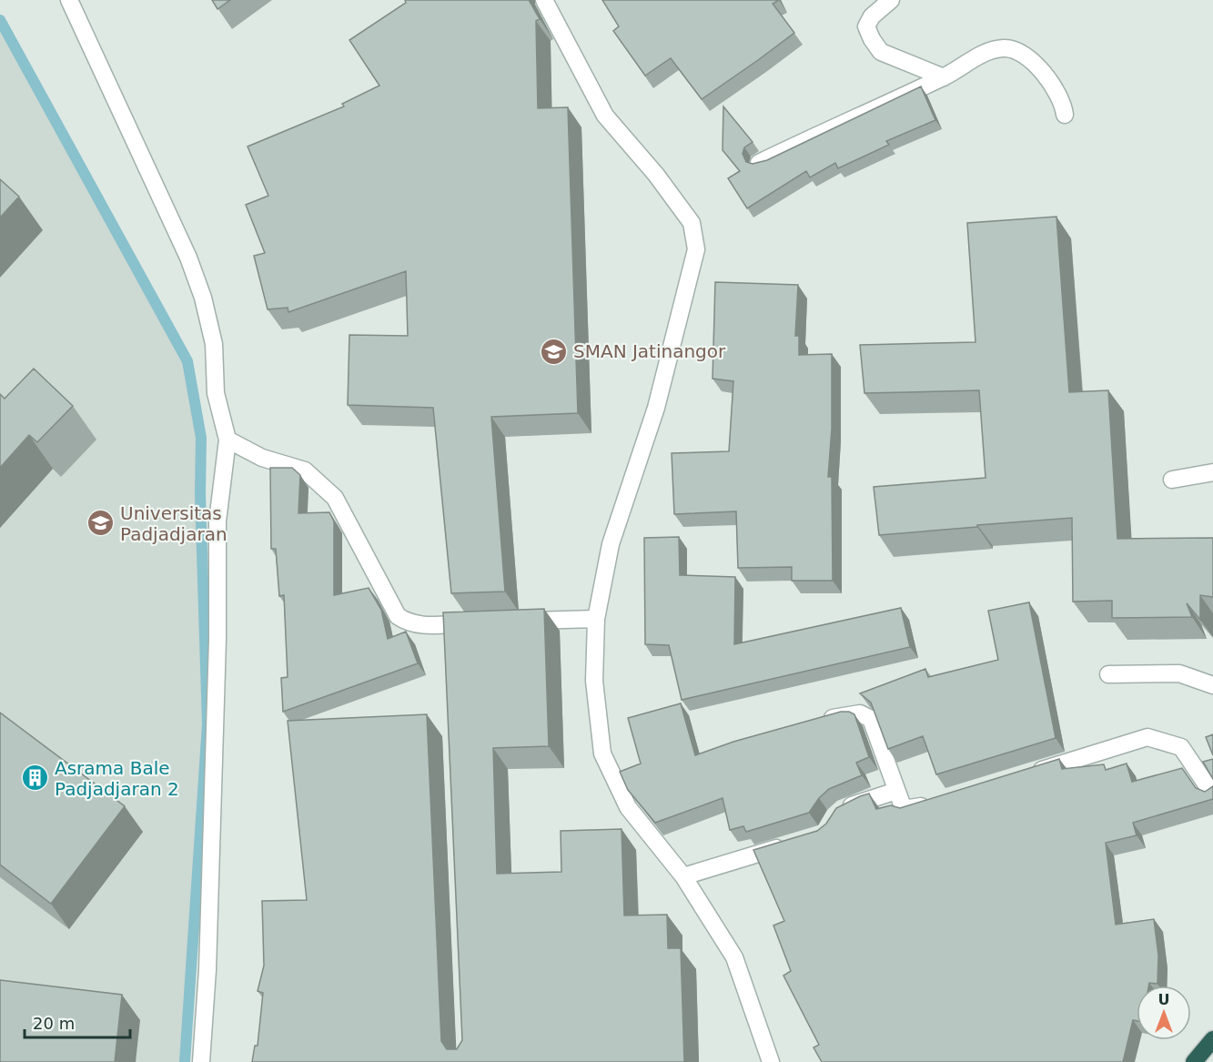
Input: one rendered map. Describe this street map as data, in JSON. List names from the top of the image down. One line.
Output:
{"places":{"school or university":["SMAN Jatinangor","Universitas Padjadjaran"],"building":["Asrama Bale Padjadjaran 2"]},"scale_bar":"20 m","north":"top"}
